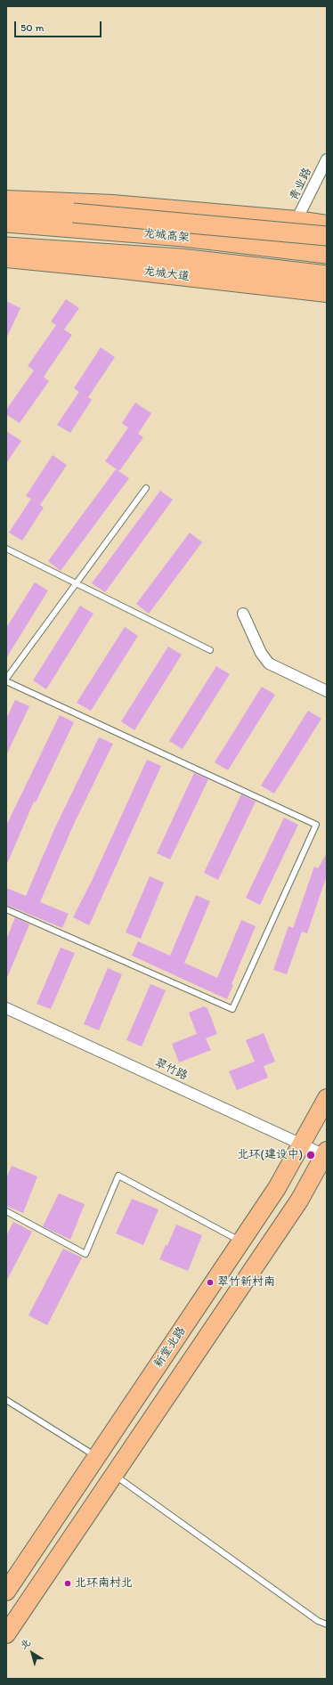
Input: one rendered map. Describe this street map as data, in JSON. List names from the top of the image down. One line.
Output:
{"streets":{"highway":["龙城高架"],"main road":["龙城大道","新堂北路"],"street":["青业路","翠竹路"]},"crossings":[["翠竹路","新堂北路"]],"places":["北环(建设中)","翠竹新村南","北环南村北"],"scale_bar":"50 m","north":"top left"}
